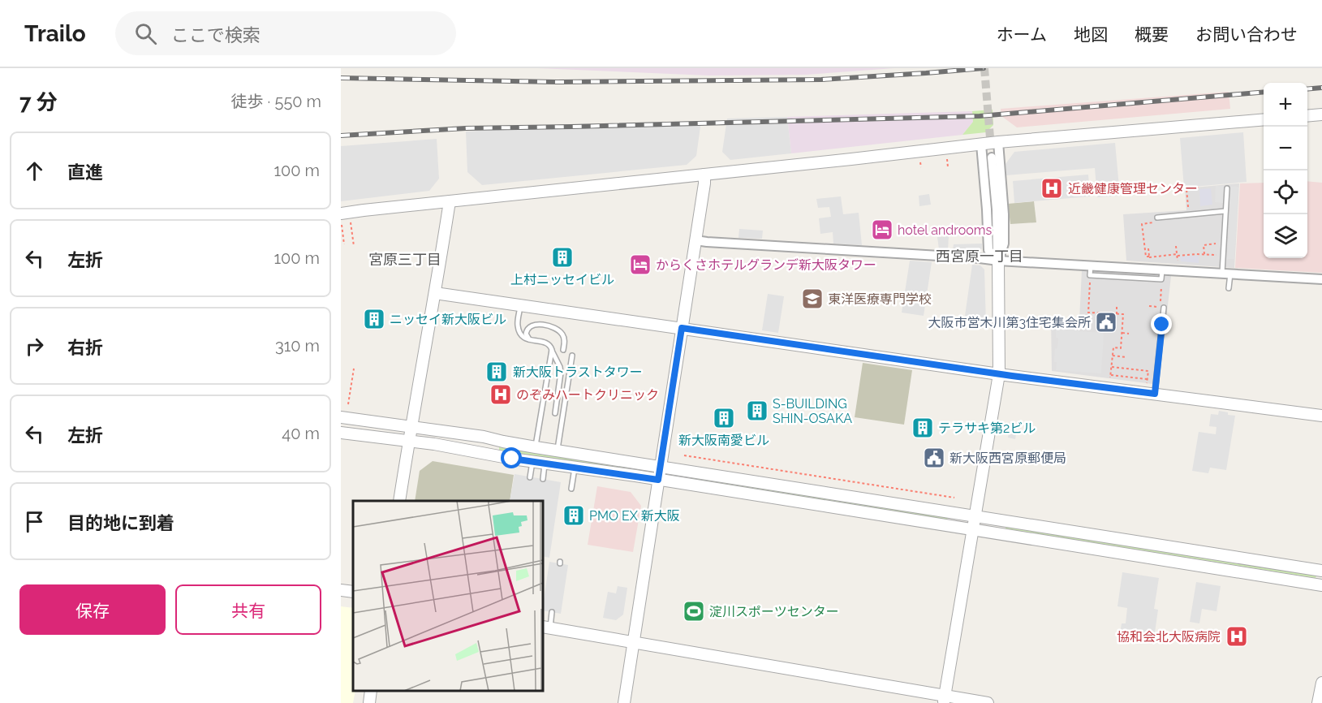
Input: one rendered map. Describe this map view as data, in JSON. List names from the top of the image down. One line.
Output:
{"districts":["西宮原一丁目","宮原三丁目"],"places":{"hospital":["近畿健康管理センター","のぞみハートクリニック","協和会北大阪病院"],"hotel":["hotel androoms","からくさホテルグランデ新大阪タワー"],"building":["上村ニッセイビル","ニッセイ新大阪ビル","新大阪トラストタワー","S-BUILDING SHIN-OSAKA","新大阪南愛ビル","テラサキ第2ビル","PMO EX 新大阪"],"school or university":["東洋医療専門学校"],"public building":["大阪市営木川第3住宅集会所","新大阪西宮原郵便局"],"sports":["淀川スポーツセンター"]},"page":{"header":"Trailo","search":"ここで検索","nav":["ホーム","地図","概要","お問い合わせ"],"heading":["7 分","徒歩 · 550 m"],"map_buttons":["+","−"],"list":[["直進","100 m"],["左折","100 m"],["右折","310 m"],["左折","40 m"],"目的地に到着"],"buttons":["保存","共有"]}}
